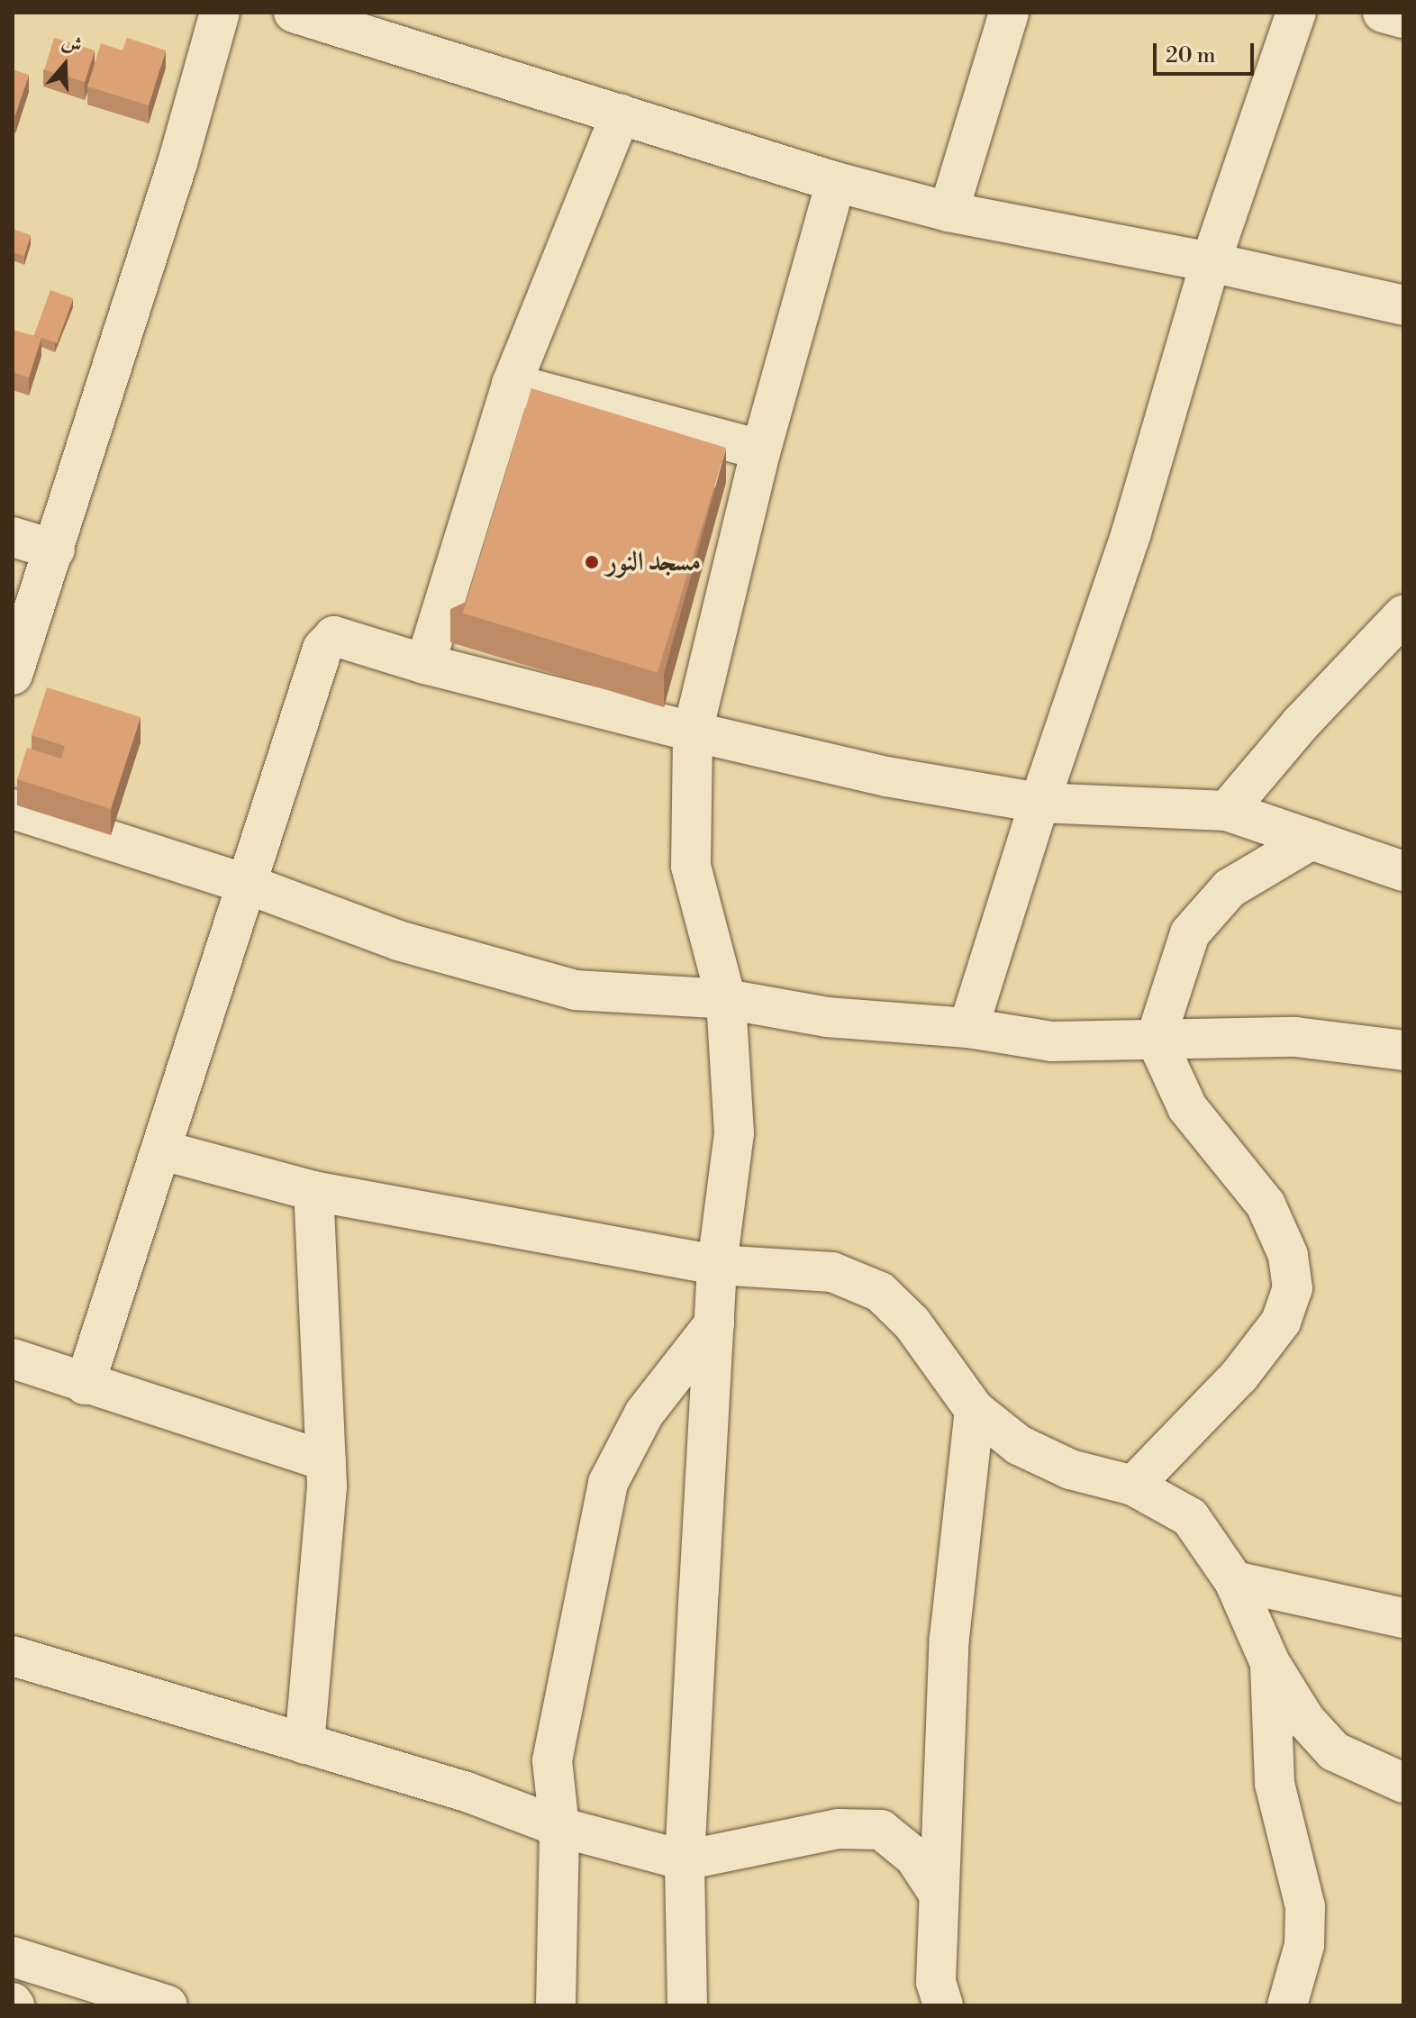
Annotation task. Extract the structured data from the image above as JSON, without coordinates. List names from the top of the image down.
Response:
{
  "places": ["مسجد النور"],
  "scale_bar": "20 m",
  "north": "top"
}
